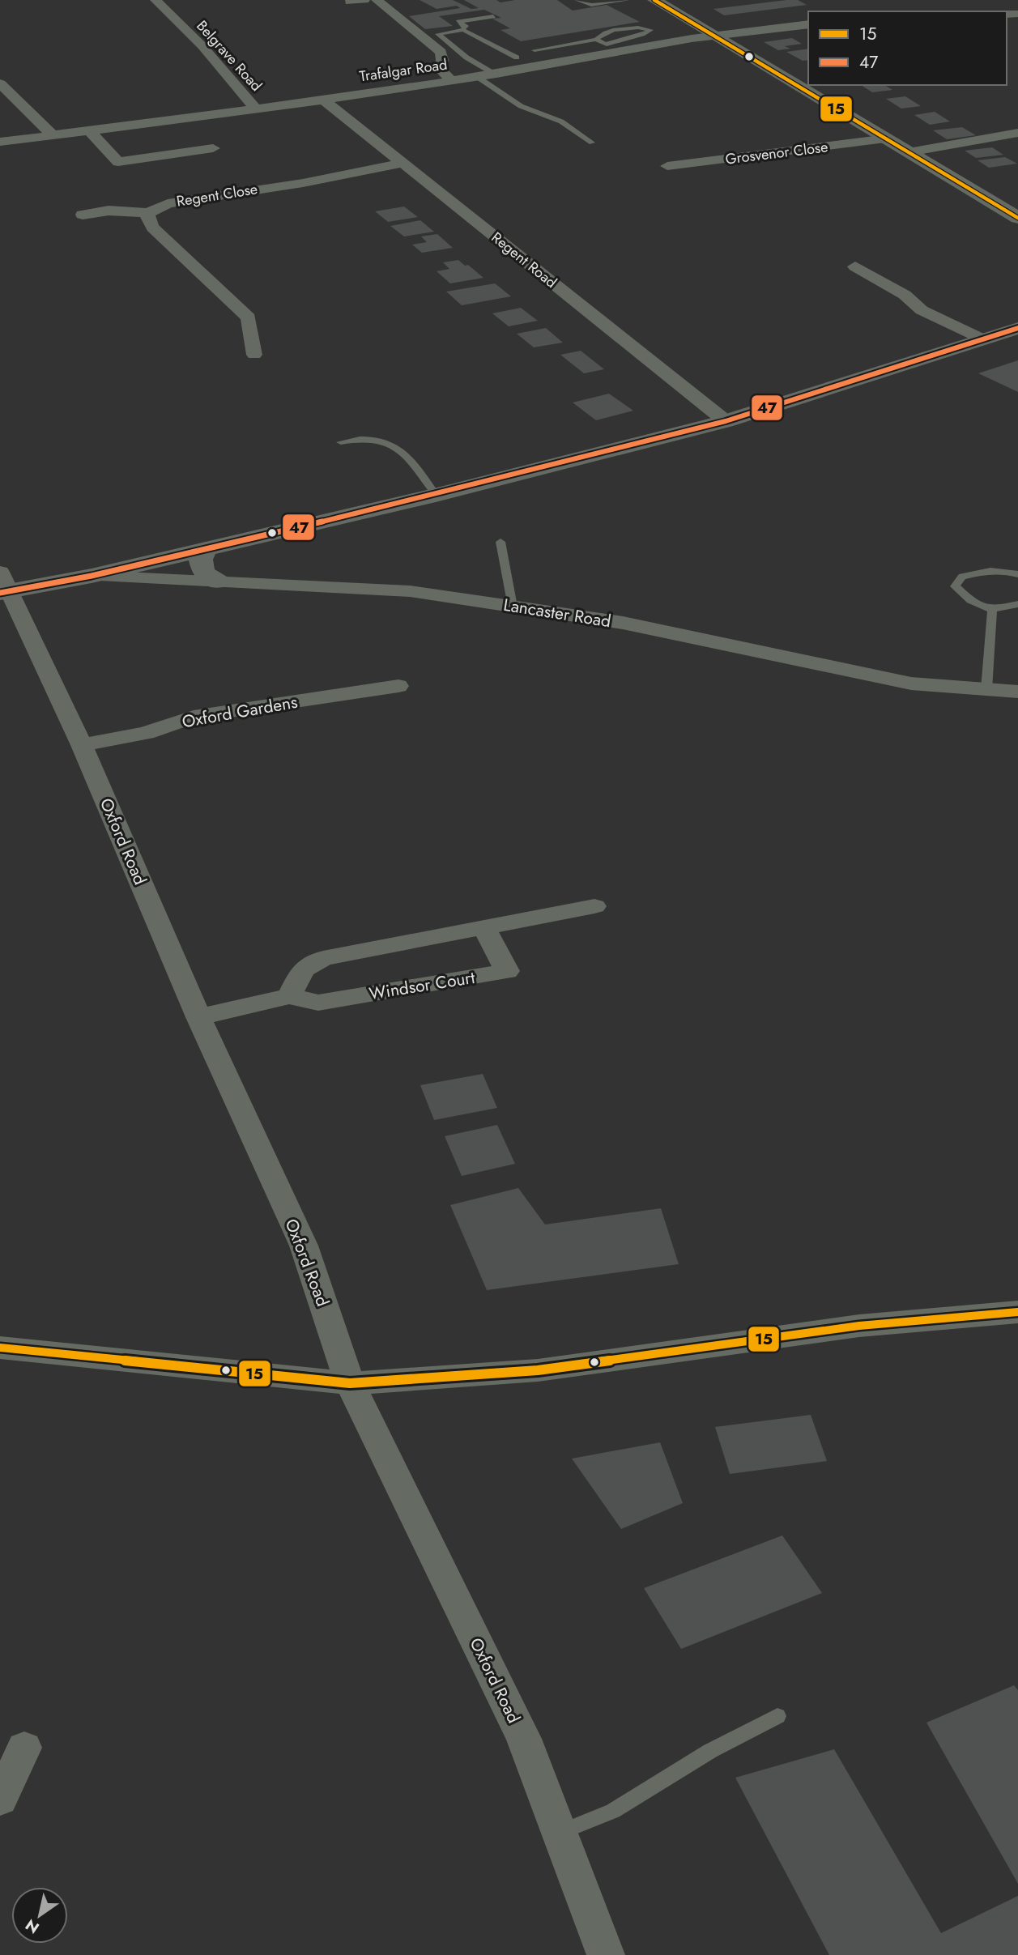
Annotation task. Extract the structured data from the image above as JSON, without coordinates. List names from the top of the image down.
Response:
{
  "streets": {
    "street": [
      "Belgrave Road",
      "Trafalgar Road",
      "Grosvenor Close",
      "Regent Close",
      "Regent Road",
      "Lancaster Road",
      "Oxford Gardens",
      "Oxford Road",
      "Windsor Court"
    ]
  },
  "crossings": [
    ["Belgrave Road", "Trafalgar Road"],
    ["Trafalgar Road", "Regent Road"],
    ["Regent Close", "Regent Road"],
    ["Oxford Gardens", "Oxford Road"],
    ["Oxford Road", "Windsor Court"]
  ],
  "lines": ["transit line 15", "transit line 47"],
  "legend": ["15", "47"],
  "north": "bottom left"
}
